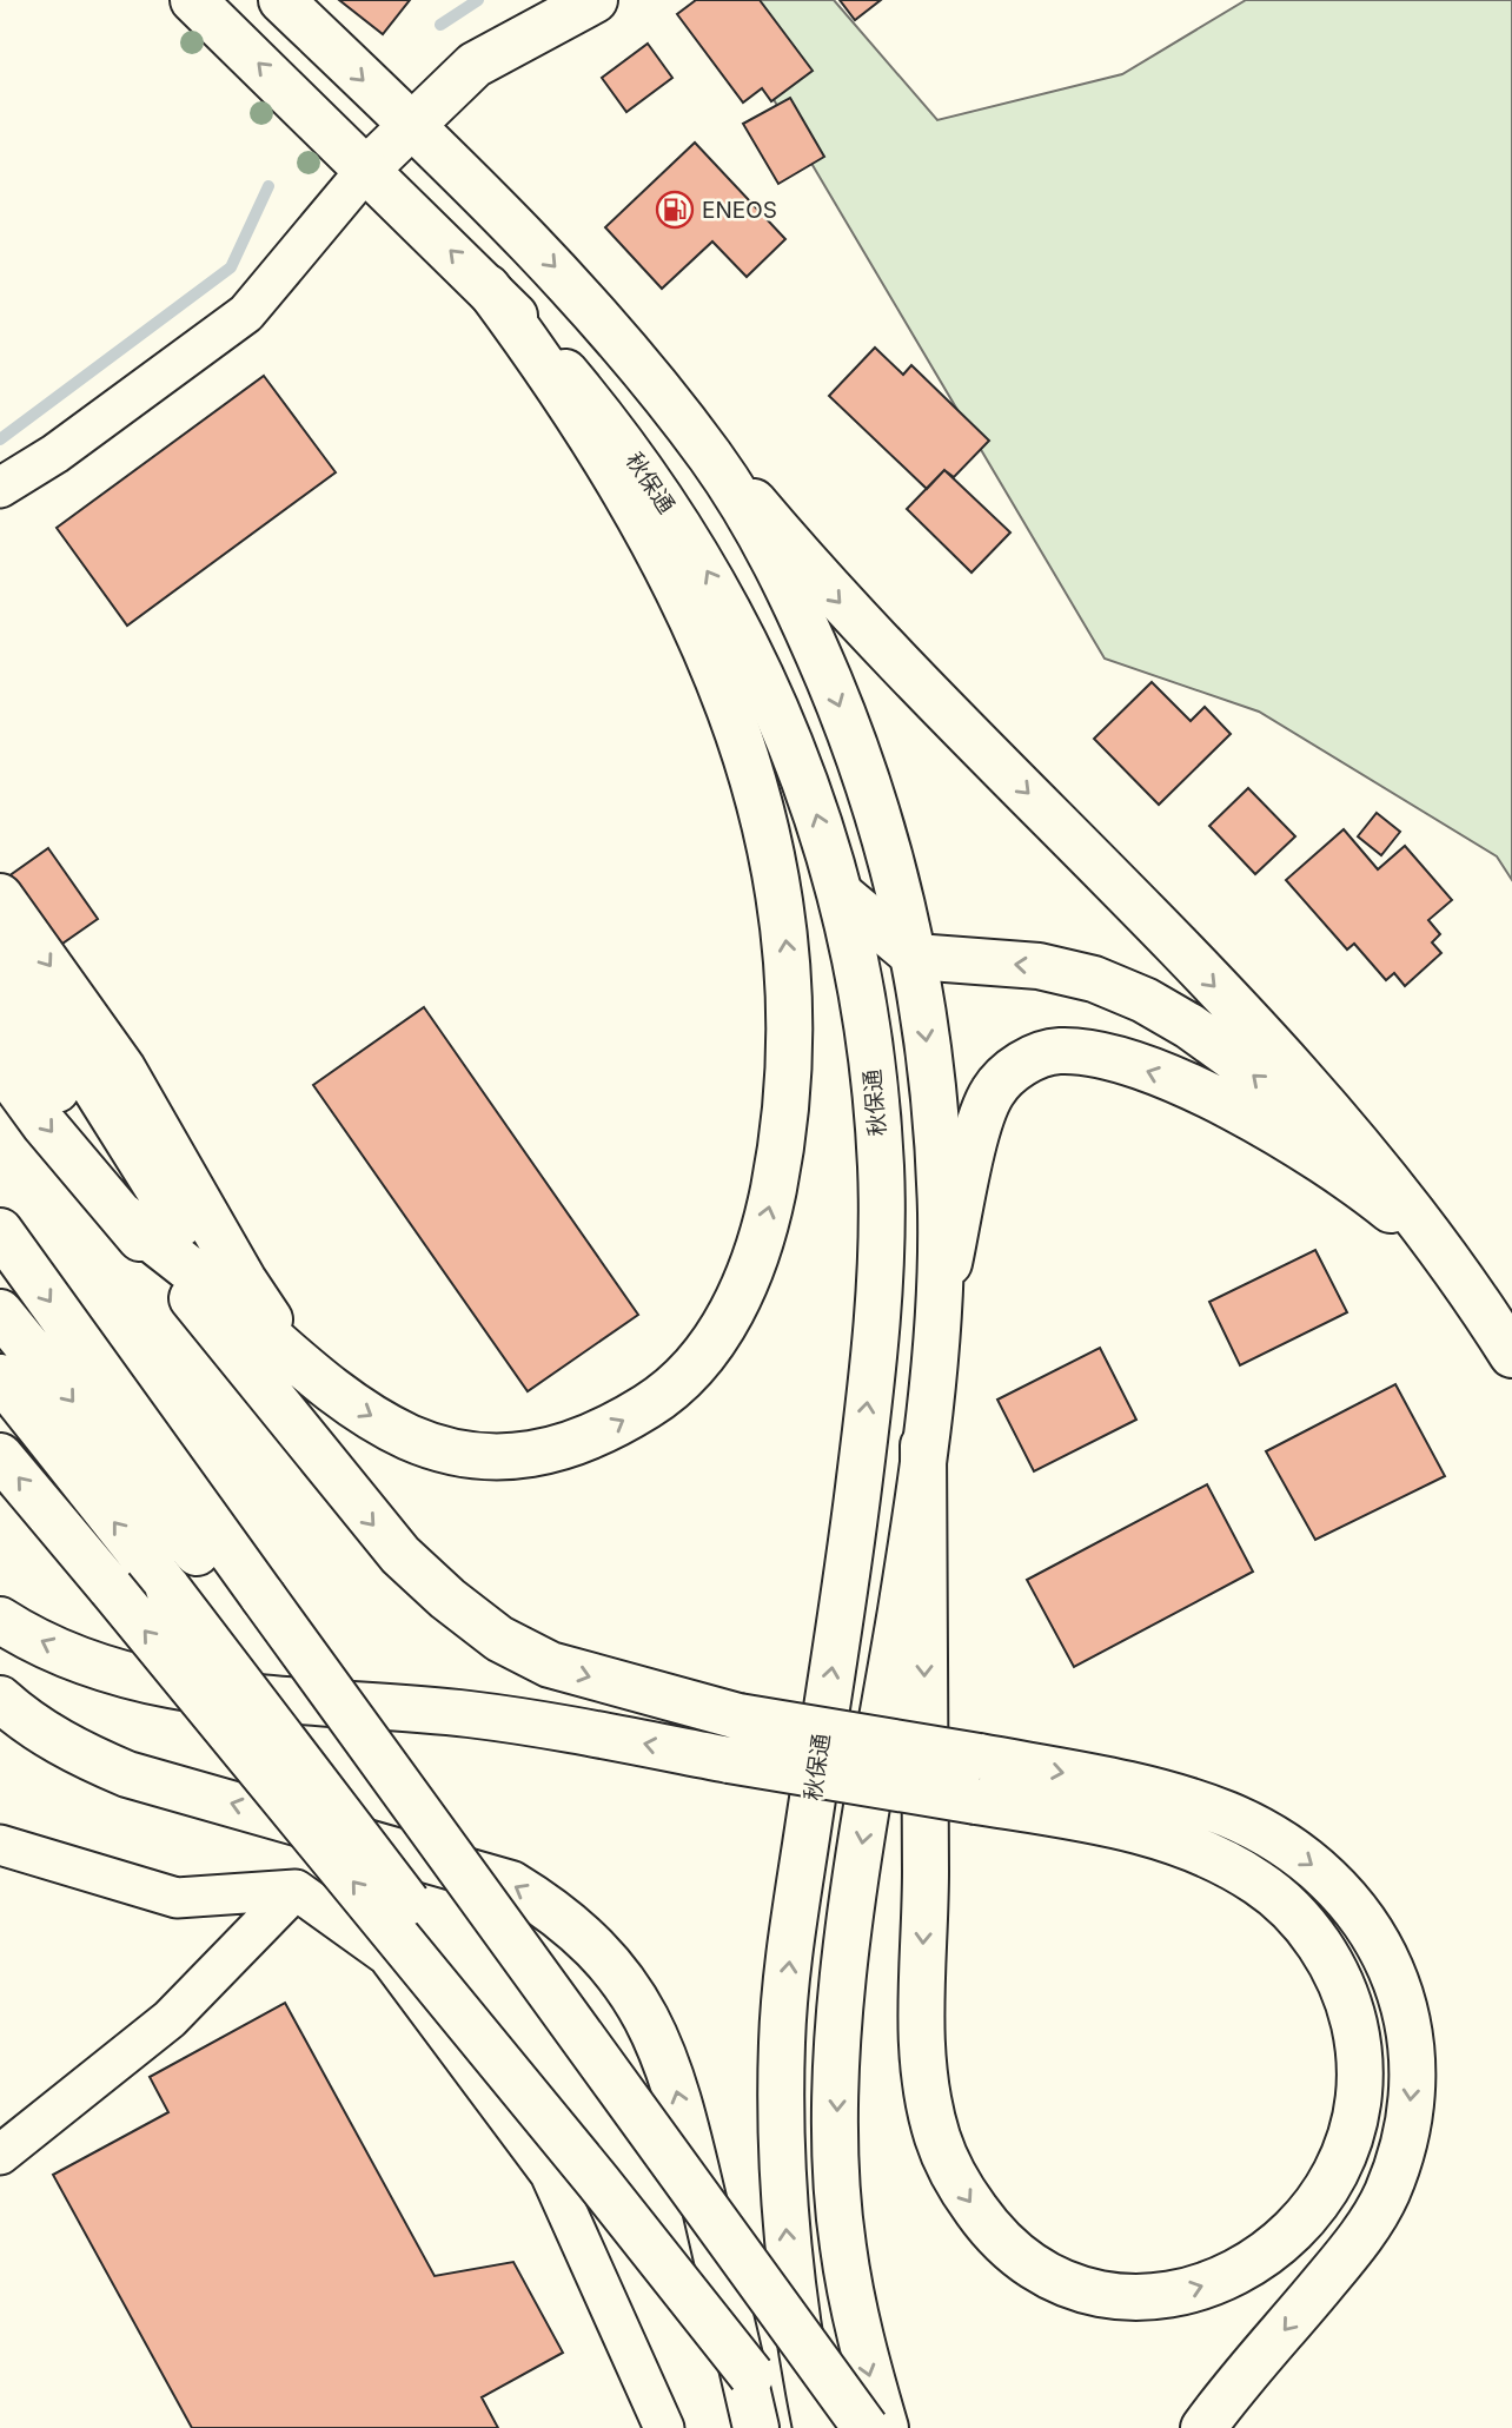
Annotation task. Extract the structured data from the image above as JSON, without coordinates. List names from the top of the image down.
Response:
{
  "streets": {
    "main road": ["秋保通"]
  },
  "places": {
    "fuel station": ["ENEOS"]
  }
}
